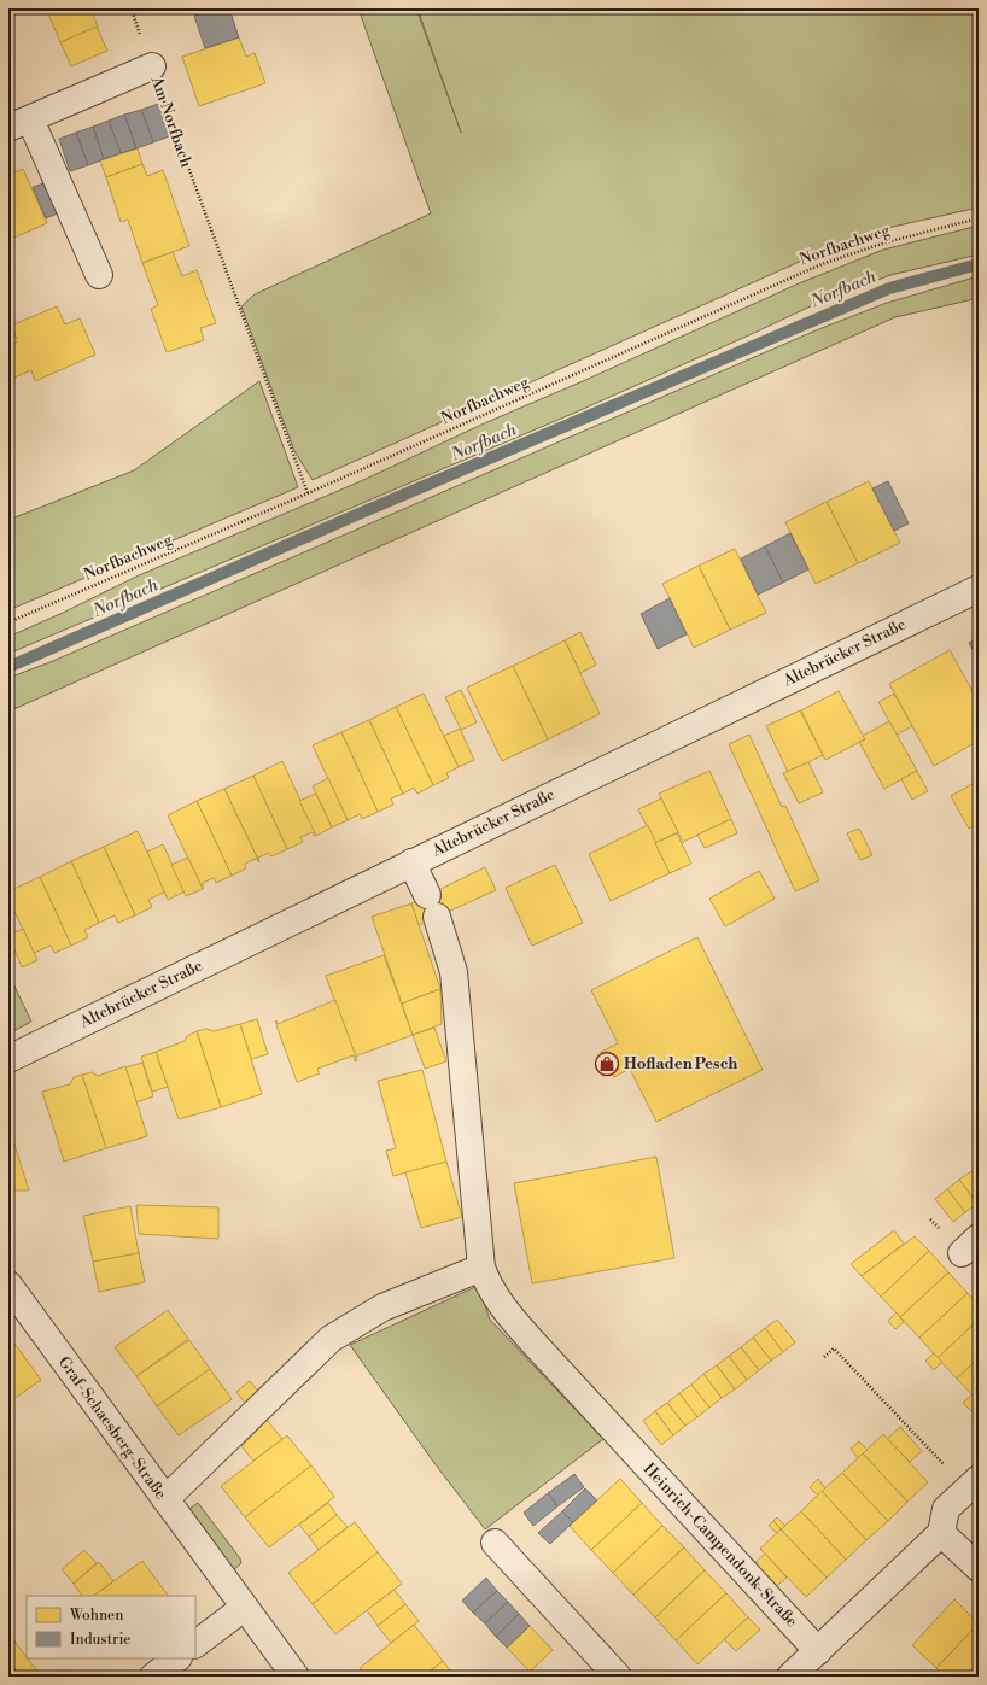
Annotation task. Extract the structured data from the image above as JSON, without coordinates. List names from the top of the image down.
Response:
{
  "streets": {
    "street": [
      "Am Norfbach",
      "Altebrücker Straße",
      "Graf-Schaesberg-Straße",
      "Heinrich-Campendonk-Straße"
    ],
    "path": ["Norfbachweg"]
  },
  "crossings": [
    ["Am Norfbach", "Norfbachweg"],
    ["Altebrücker Straße", "Heinrich-Campendonk-Straße"]
  ],
  "water": ["Norfbach"],
  "places": {
    "shop": ["Hofladen Pesch"]
  },
  "legend": ["Wohnen", "Industrie"]
}
